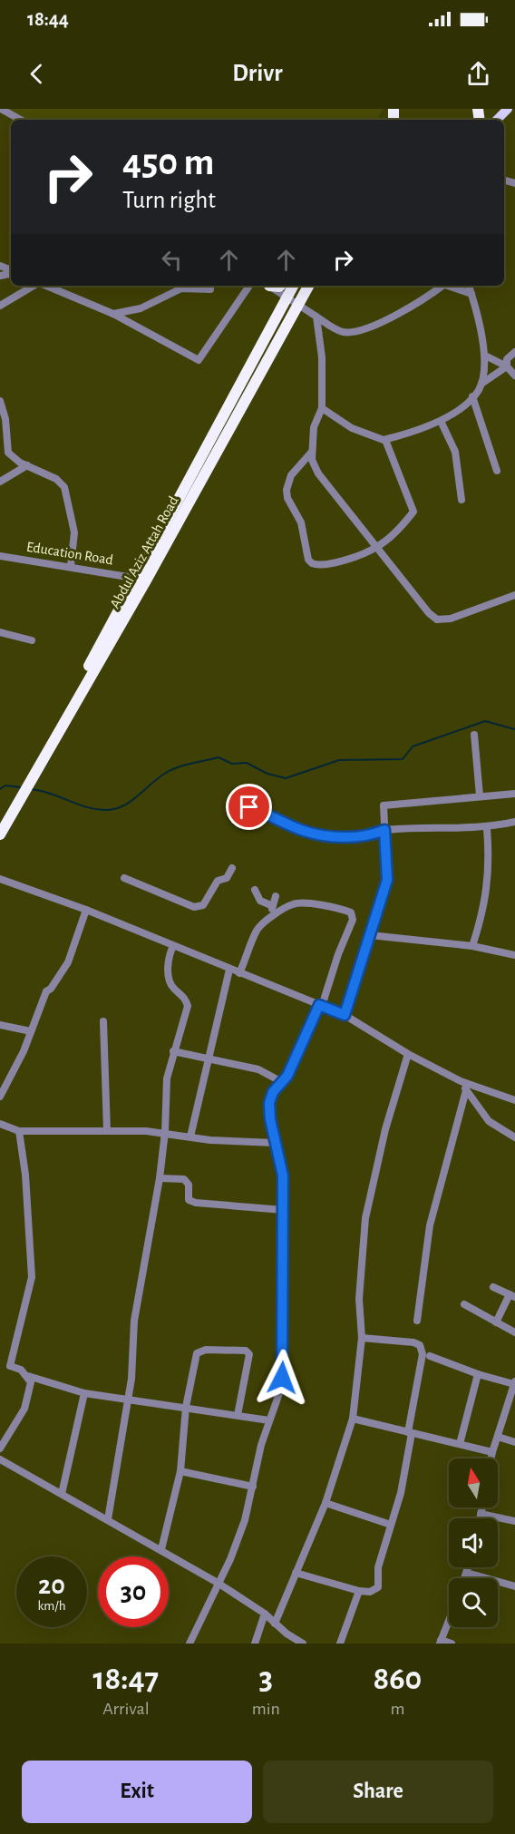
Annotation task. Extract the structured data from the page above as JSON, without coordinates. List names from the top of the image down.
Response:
{
  "streets": {
    "highway": ["Abdul Aziz Attah Road"],
    "street": ["Education Road"]
  },
  "crossings": [
    ["Abdul Aziz Attah Road", "Education Road"]
  ],
  "north": "top",
  "page": {
    "status": "18:44",
    "header": "Drivr",
    "turn": ["450 m", "Turn right"],
    "speed": "20 km/h",
    "limit": "30",
    "eta": [
      "18:47",
      "Arrival",
      "3",
      "min",
      "860",
      "m"
    ],
    "buttons": ["Exit", "Share"]
  }
}
